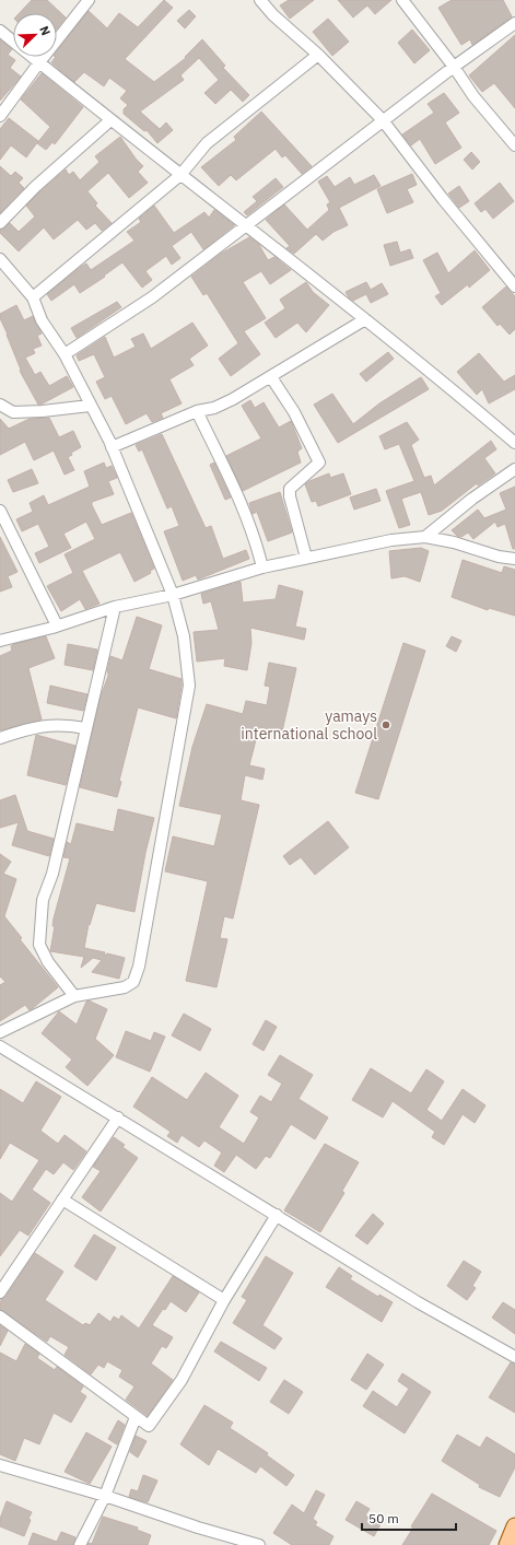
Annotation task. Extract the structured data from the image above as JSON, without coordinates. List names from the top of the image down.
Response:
{
  "places": ["yamays international school"],
  "scale_bar": "50 m",
  "north": "top right"
}
